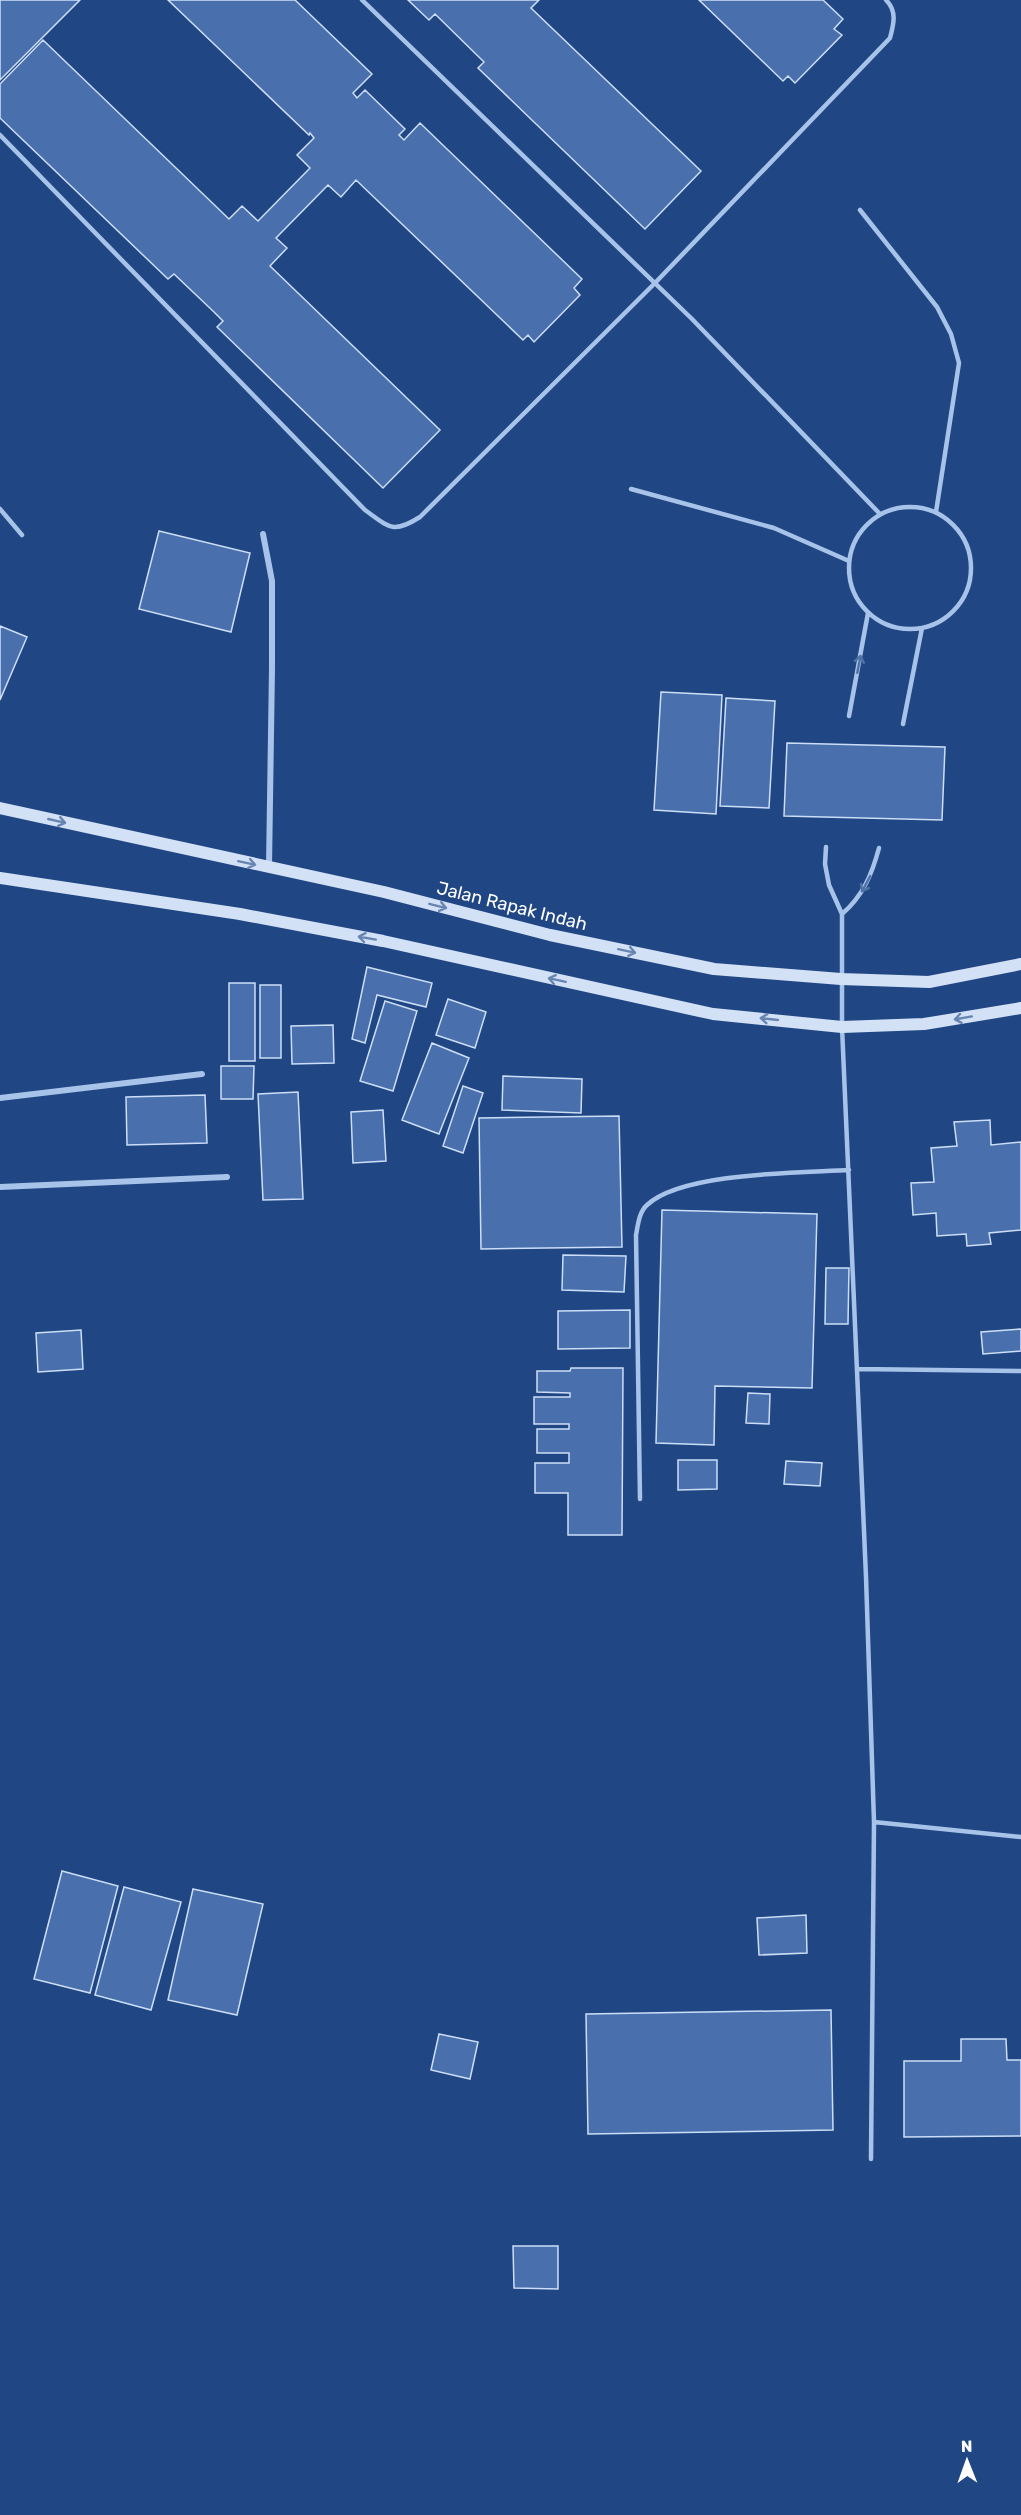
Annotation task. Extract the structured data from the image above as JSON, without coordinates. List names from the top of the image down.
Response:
{
  "streets": {
    "main road": ["Jalan Rapak Indah"]
  },
  "north": "top"
}
